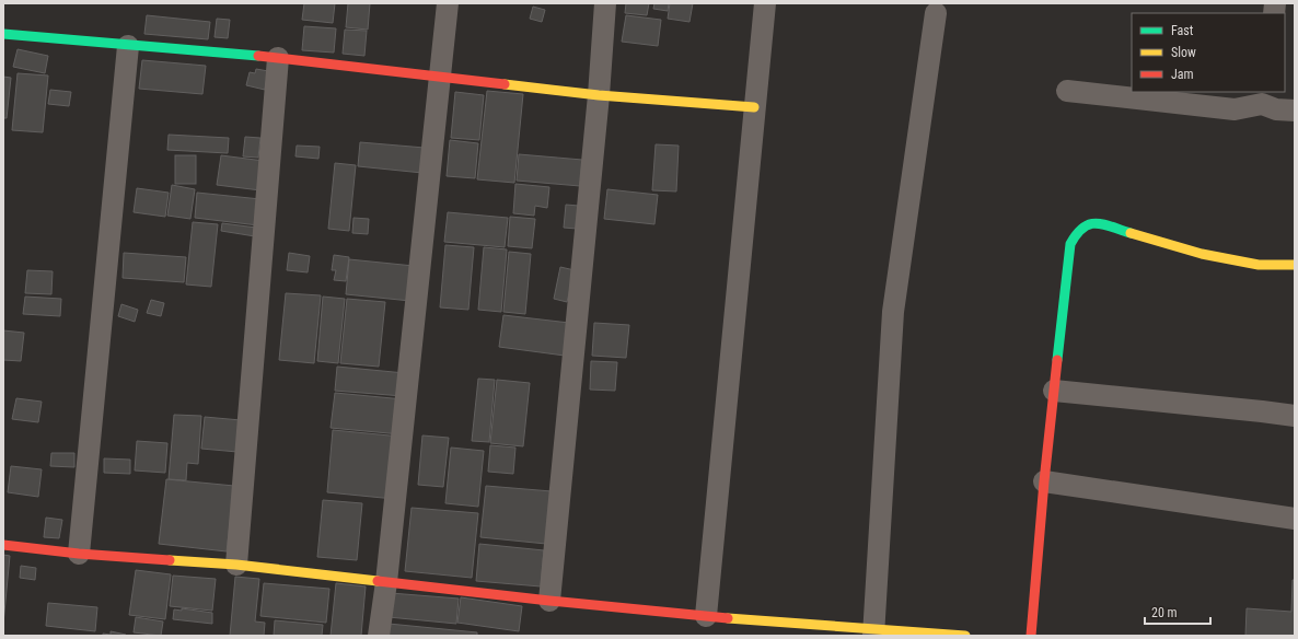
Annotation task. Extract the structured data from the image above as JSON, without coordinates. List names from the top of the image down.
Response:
{
  "legend": ["Fast", "Slow", "Jam"],
  "scale_bar": "20 m"
}
